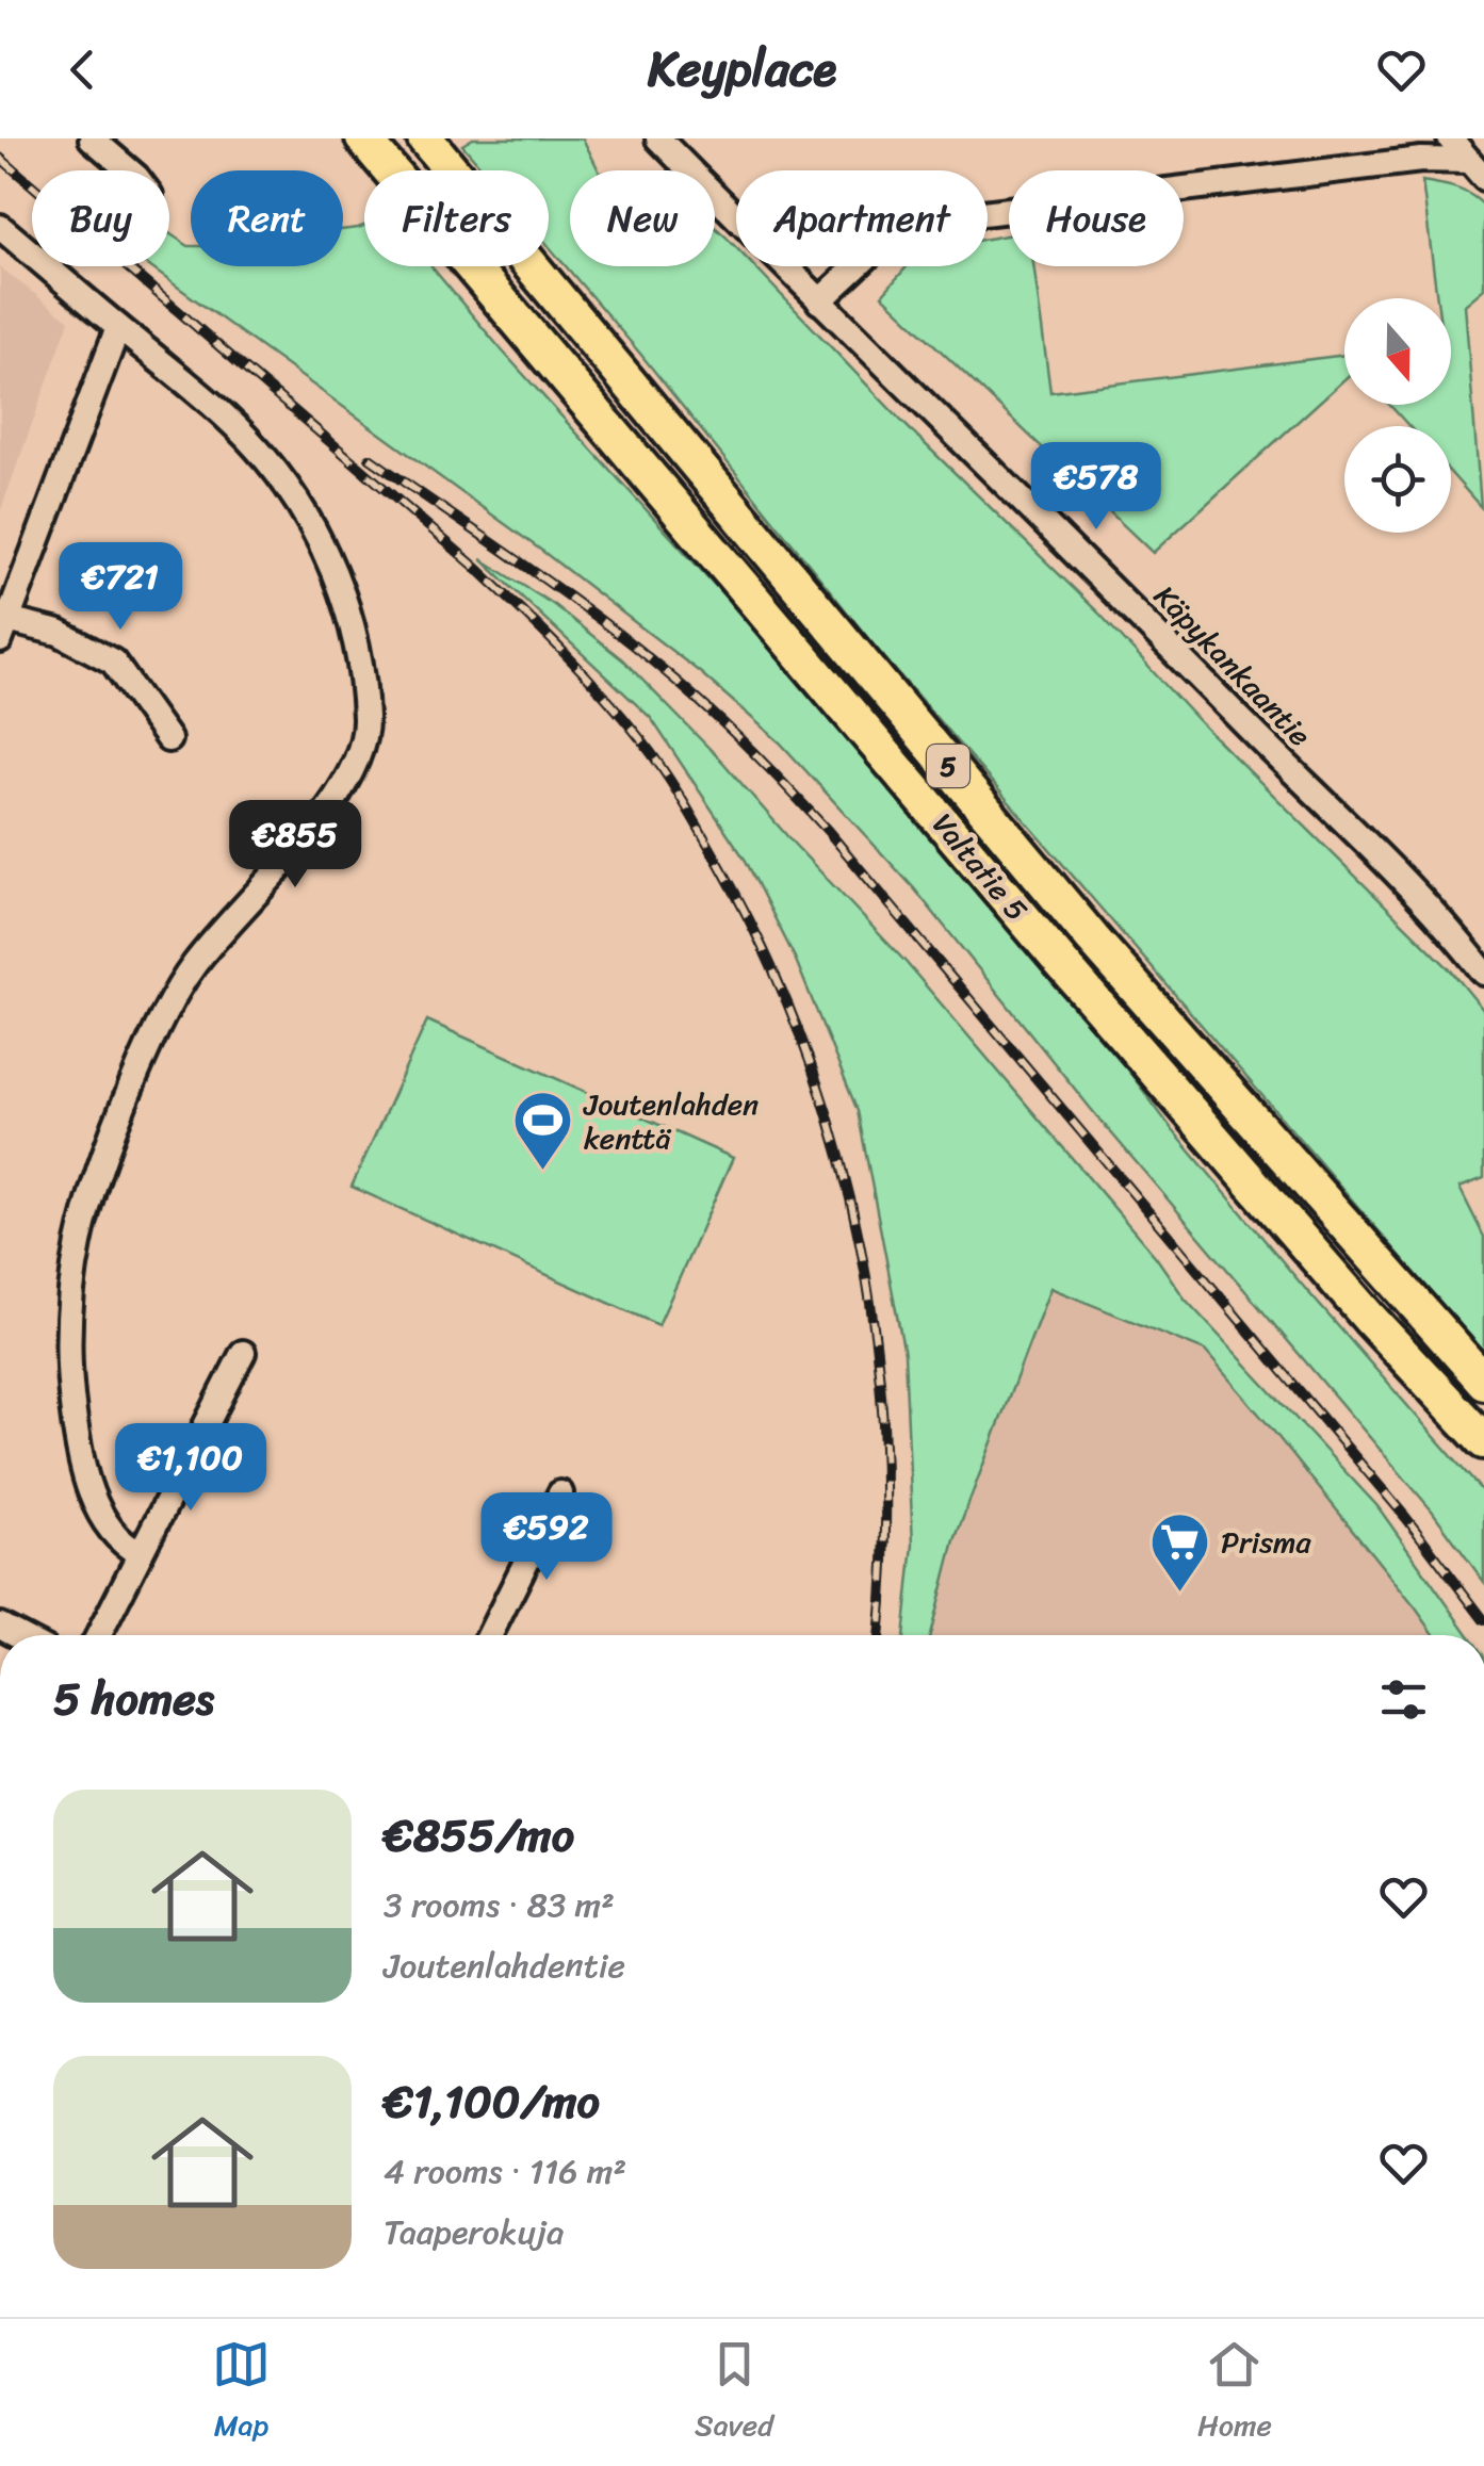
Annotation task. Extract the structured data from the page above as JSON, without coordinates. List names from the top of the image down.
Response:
{
  "streets": {
    "highway": ["5", "Valtatie 5"],
    "street": ["Käpykankaantie"]
  },
  "places": {
    "sports": ["Joutenlahden kenttä"],
    "supermarket": ["Prisma"]
  },
  "north": "bottom",
  "page": {
    "header": "Keyplace",
    "chip": [
      "Buy",
      "Rent",
      "Filters",
      "New",
      "Apartment",
      "House"
    ],
    "price": [
      "€578",
      "€721",
      "€855",
      "€1,100",
      "€592"
    ],
    "heading": "5 homes",
    "list": [
      {
        "name": "€855/mo",
        "note": "3 rooms · 83 m² · Joutenlahdentie"
      },
      {
        "name": "€1,100/mo",
        "note": "4 rooms · 116 m² · Taaperokuja"
      }
    ],
    "tabs": ["Map", "Saved", "Home"]
  }
}
